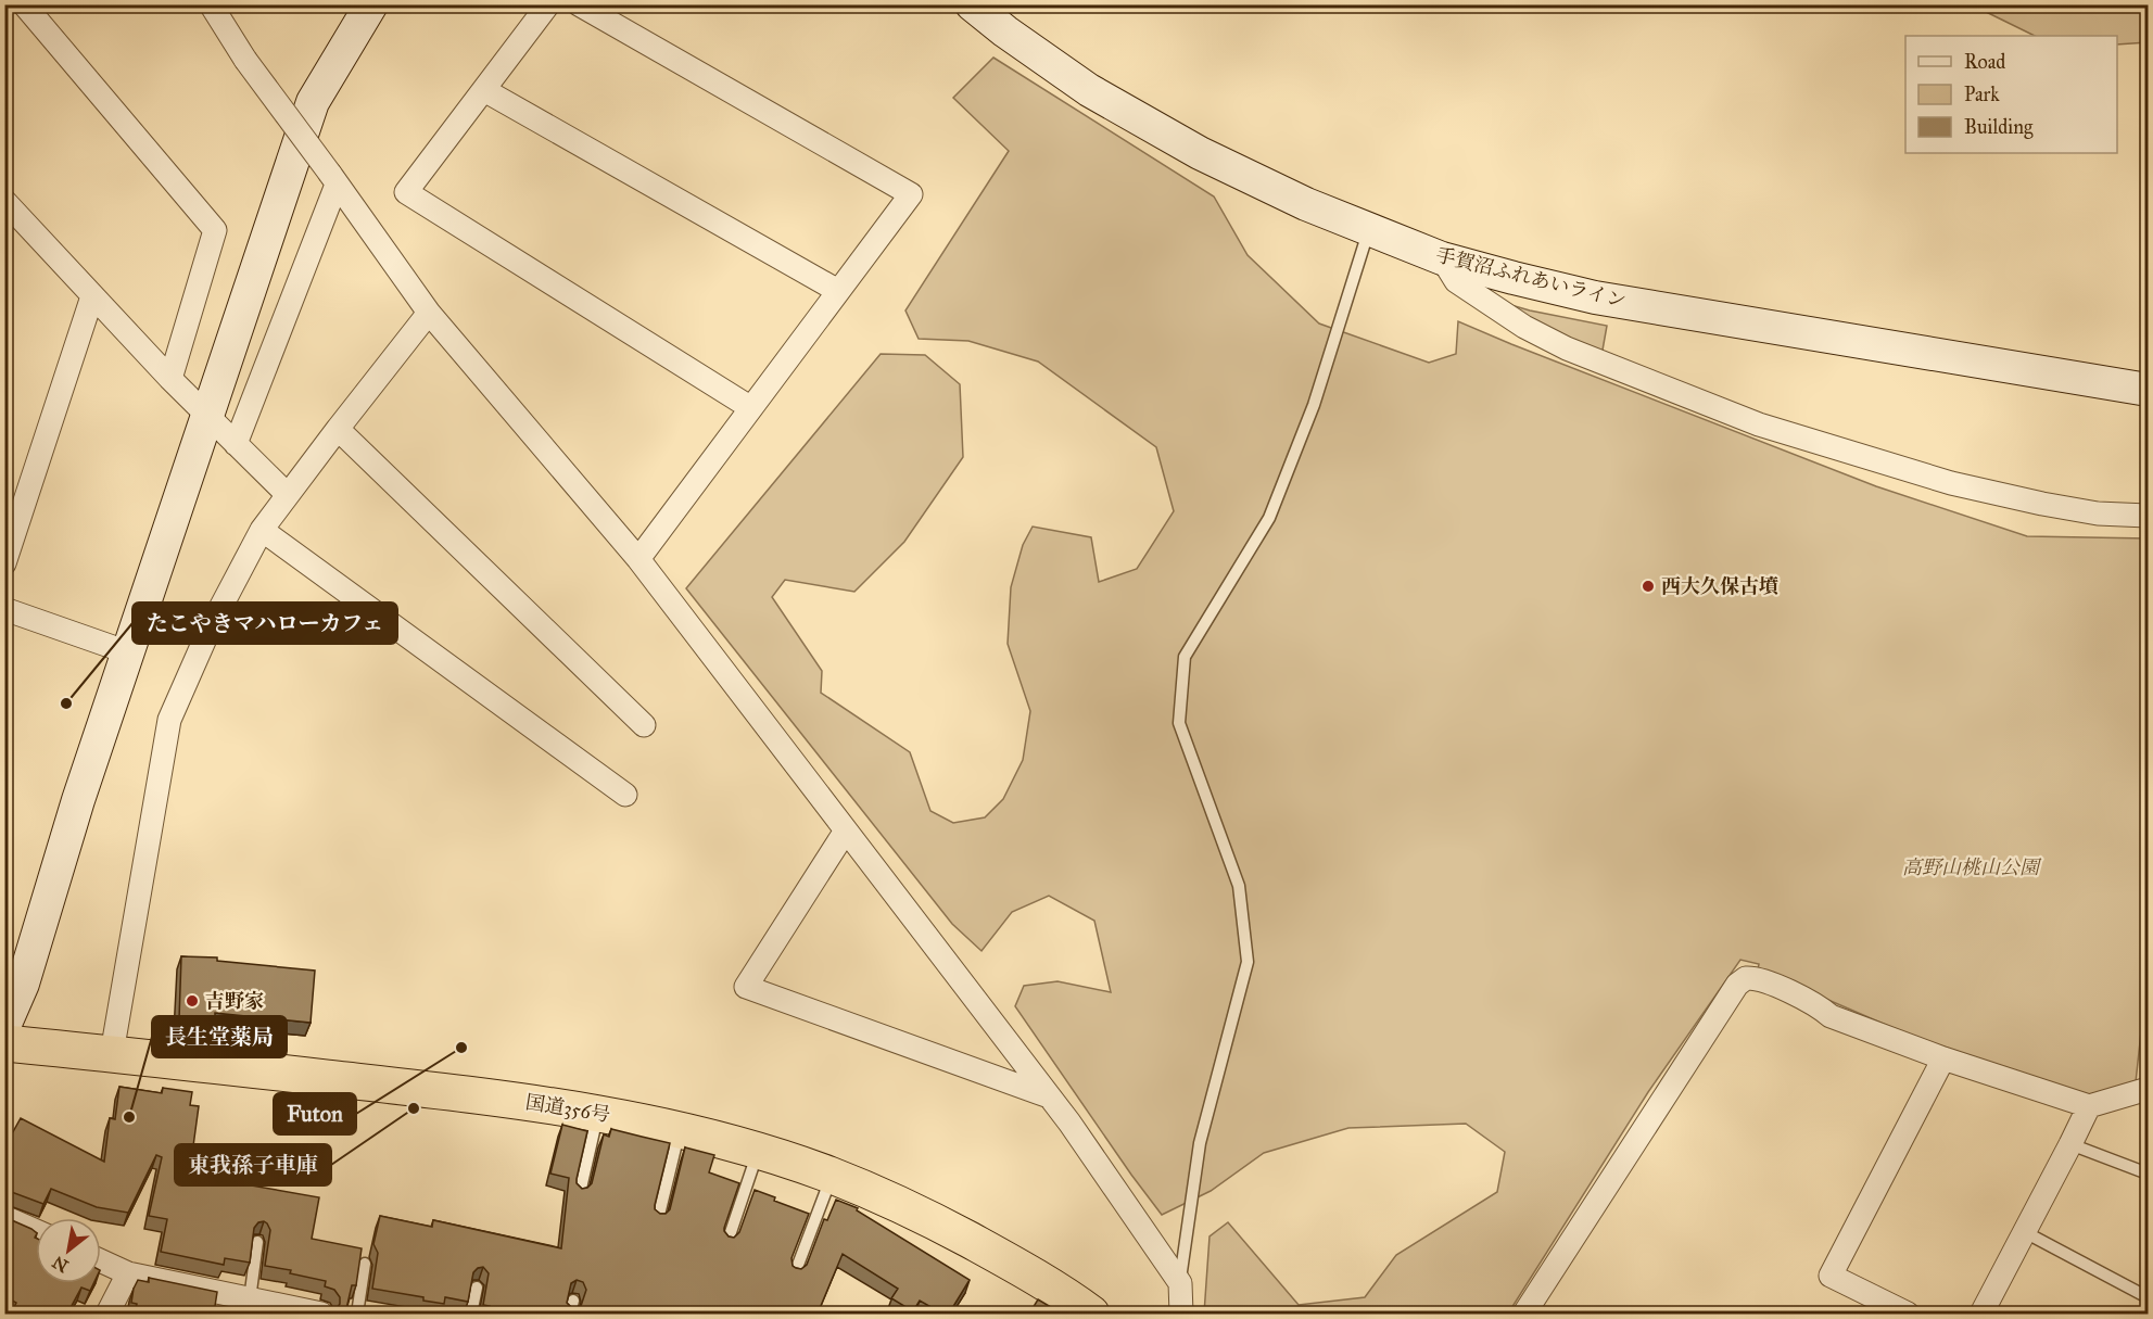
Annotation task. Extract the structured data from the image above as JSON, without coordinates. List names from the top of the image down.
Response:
{
  "streets": {
    "highway": ["国道356号"],
    "street": ["手賀沼ふれあいライン"]
  },
  "parks": ["高野山桃山公園"],
  "places": [
    "西大久保古墳",
    "たこやきマハローカフェ",
    "吉野家",
    "Futon",
    "東我孫子車庫",
    "長生堂薬局"
  ],
  "legend": ["Road", "Park", "Building"],
  "north": "bottom left"
}
